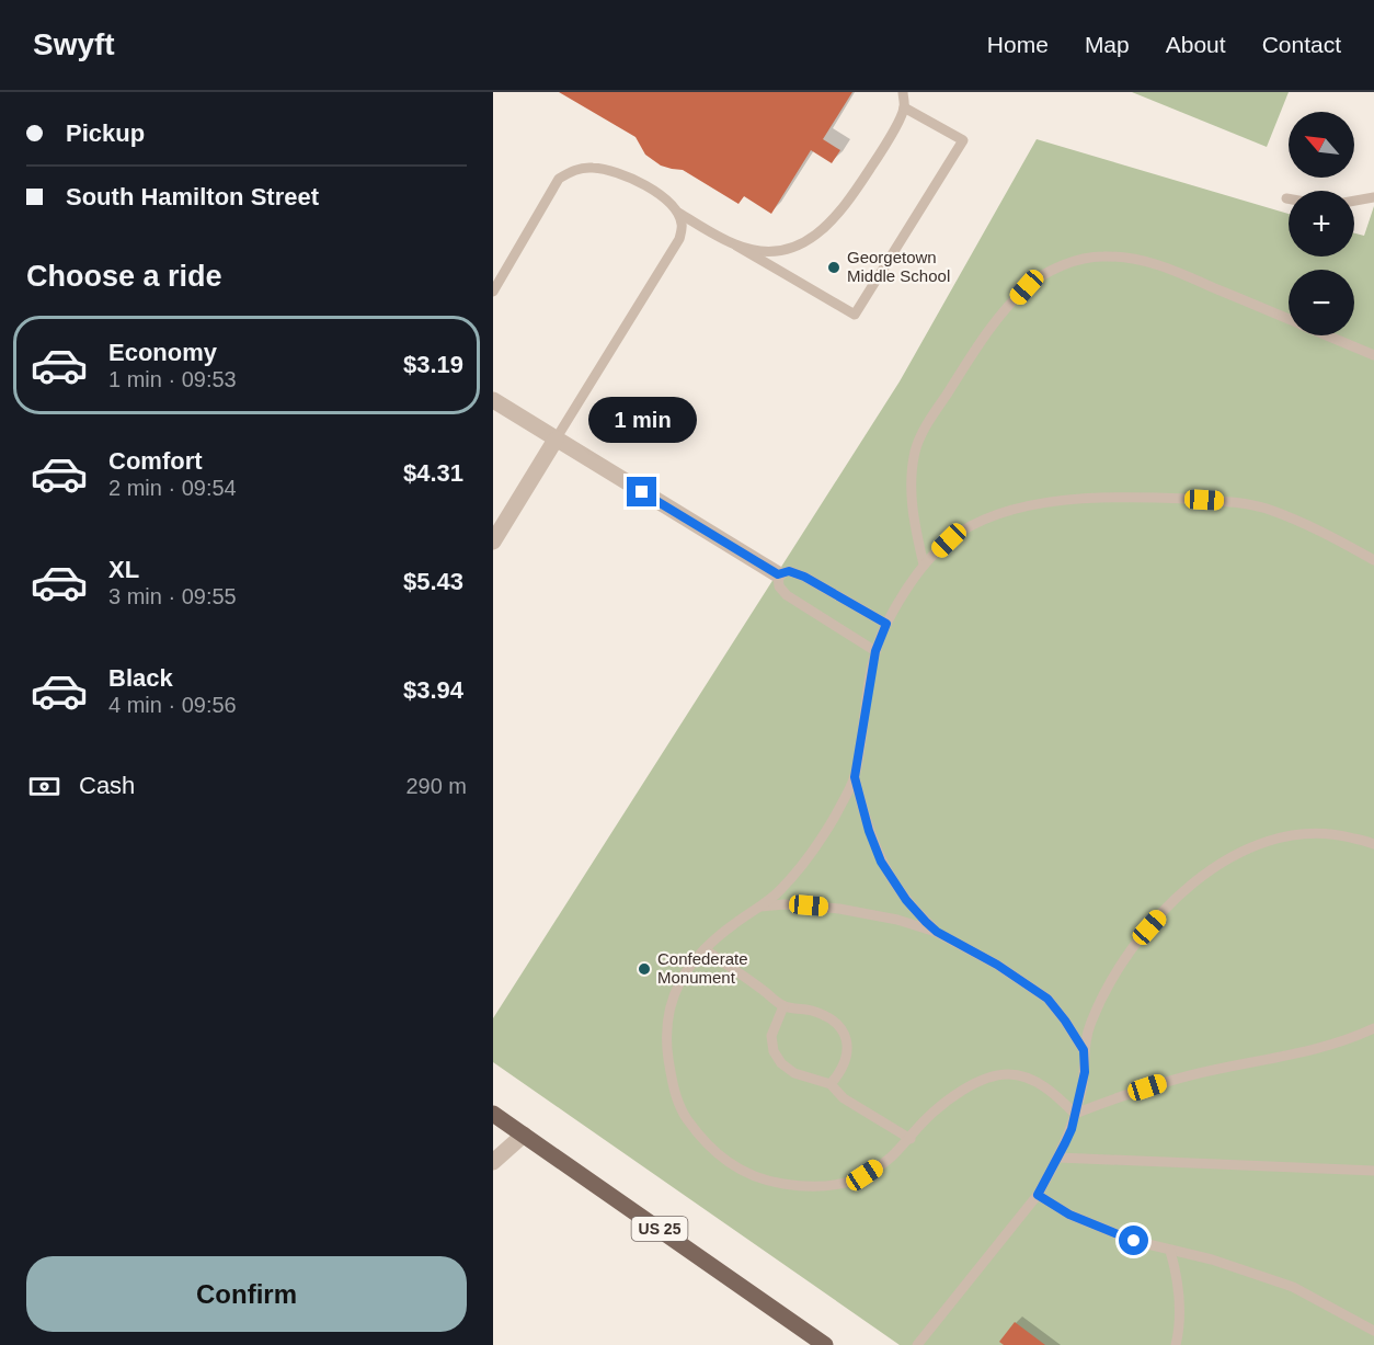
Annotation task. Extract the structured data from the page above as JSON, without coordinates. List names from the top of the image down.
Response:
{
  "streets": {
    "main road": ["US 25"]
  },
  "places": ["Georgetown Middle School", "Confederate Monument"],
  "north": "top left",
  "page": {
    "header": "Swyft",
    "nav": [
      "Home",
      "Map",
      "About",
      "Contact"
    ],
    "banner": ["Pickup", "South Hamilton Street"],
    "map_buttons": ["+", "−"],
    "heading": "Choose a ride",
    "list": [
      {
        "name": "Economy",
        "note": "1 min · 09:53",
        "value": "$3.19"
      },
      {
        "name": "Comfort",
        "note": "2 min · 09:54",
        "value": "$4.31"
      },
      {
        "name": "XL",
        "note": "3 min · 09:55",
        "value": "$5.43"
      },
      {
        "name": "Black",
        "note": "4 min · 09:56",
        "value": "$3.94"
      }
    ],
    "bubble": "1 min",
    "pay": ["Cash", "290 m"],
    "buttons": "Confirm"
  }
}
